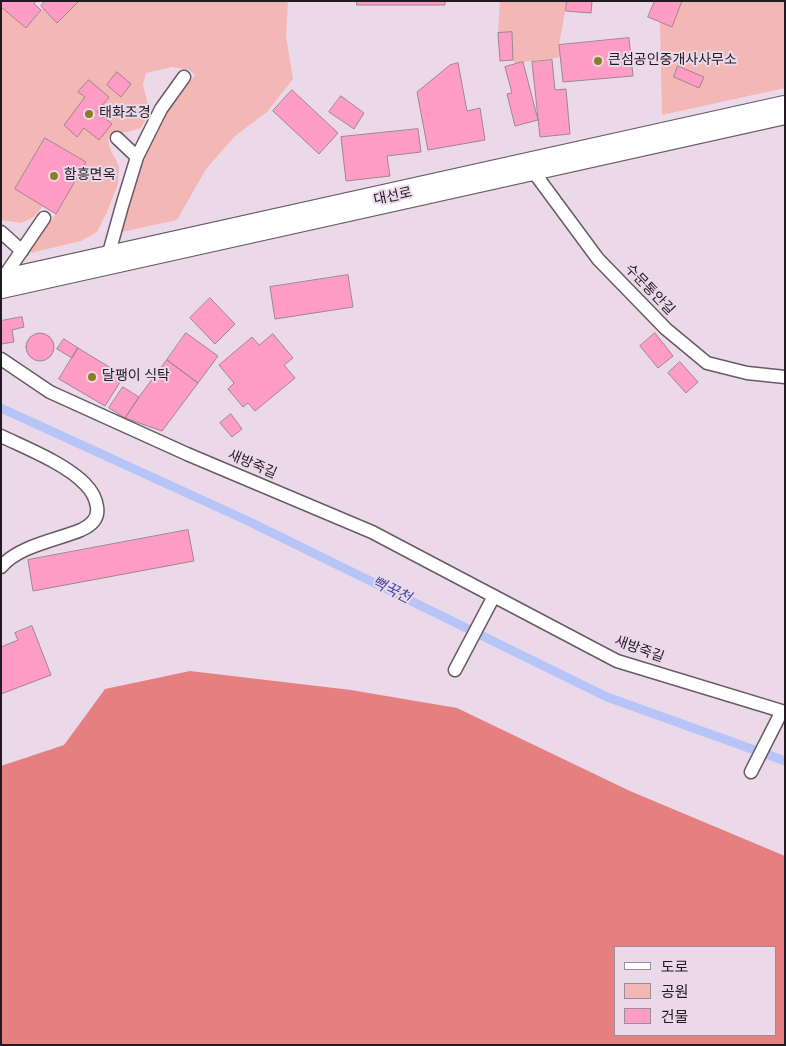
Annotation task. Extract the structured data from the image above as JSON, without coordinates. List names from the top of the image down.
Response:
{
  "streets": {
    "street": ["대선로"],
    "lane": ["수문통안길", "새방죽길"]
  },
  "crossings": [
    ["대선로", "수문통안길"]
  ],
  "water": ["뻑꾹천"],
  "places": [
    "큰섬공인중개사사무소",
    "태화조경",
    "함흥면옥",
    "달팽이 식탁"
  ],
  "legend": ["도로", "공원", "건물"]
}
